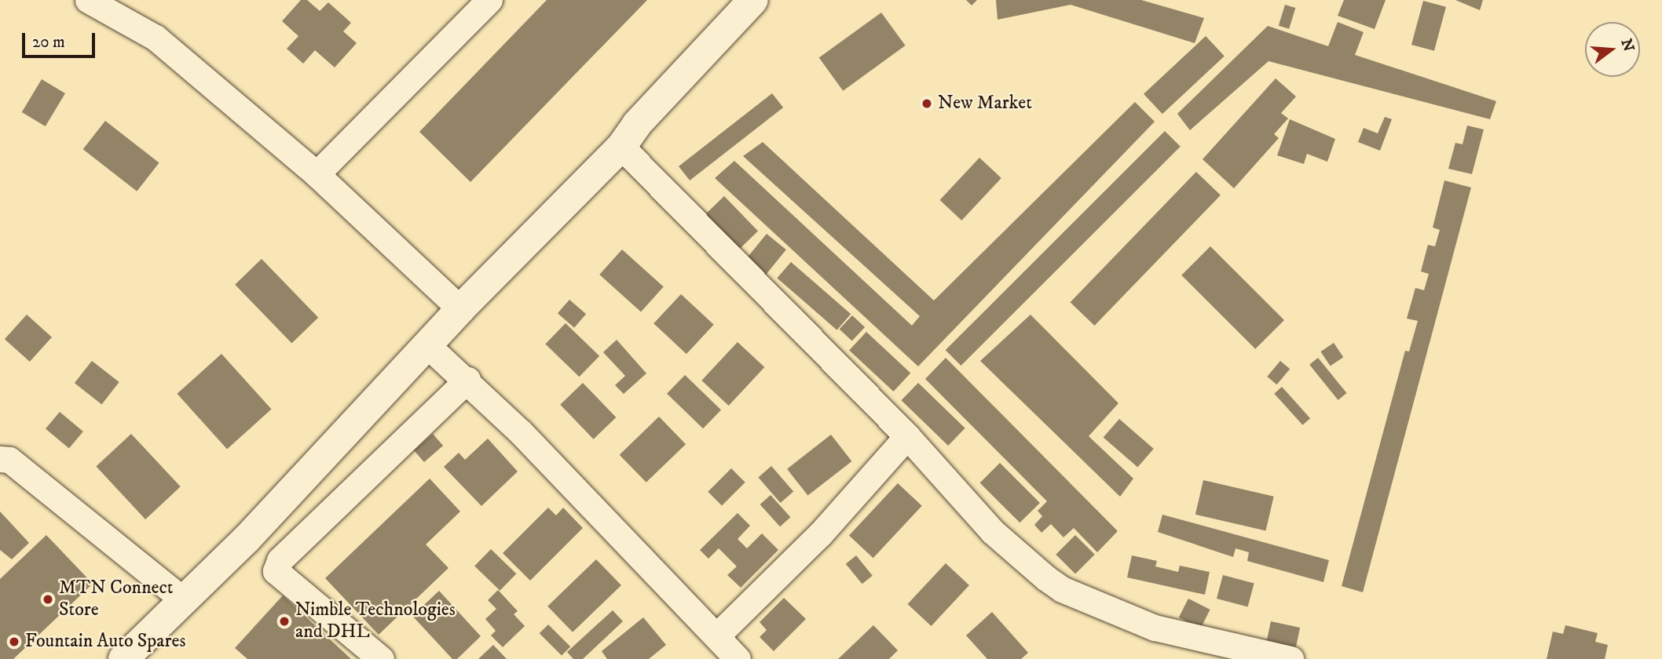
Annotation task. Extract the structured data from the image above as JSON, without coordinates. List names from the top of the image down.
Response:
{
  "places": [
    "New Market",
    "MTN Connect Store",
    "Nimble Technologies and DHL",
    "Fountain Auto Spares"
  ],
  "scale_bar": "20 m",
  "north": "right"
}
